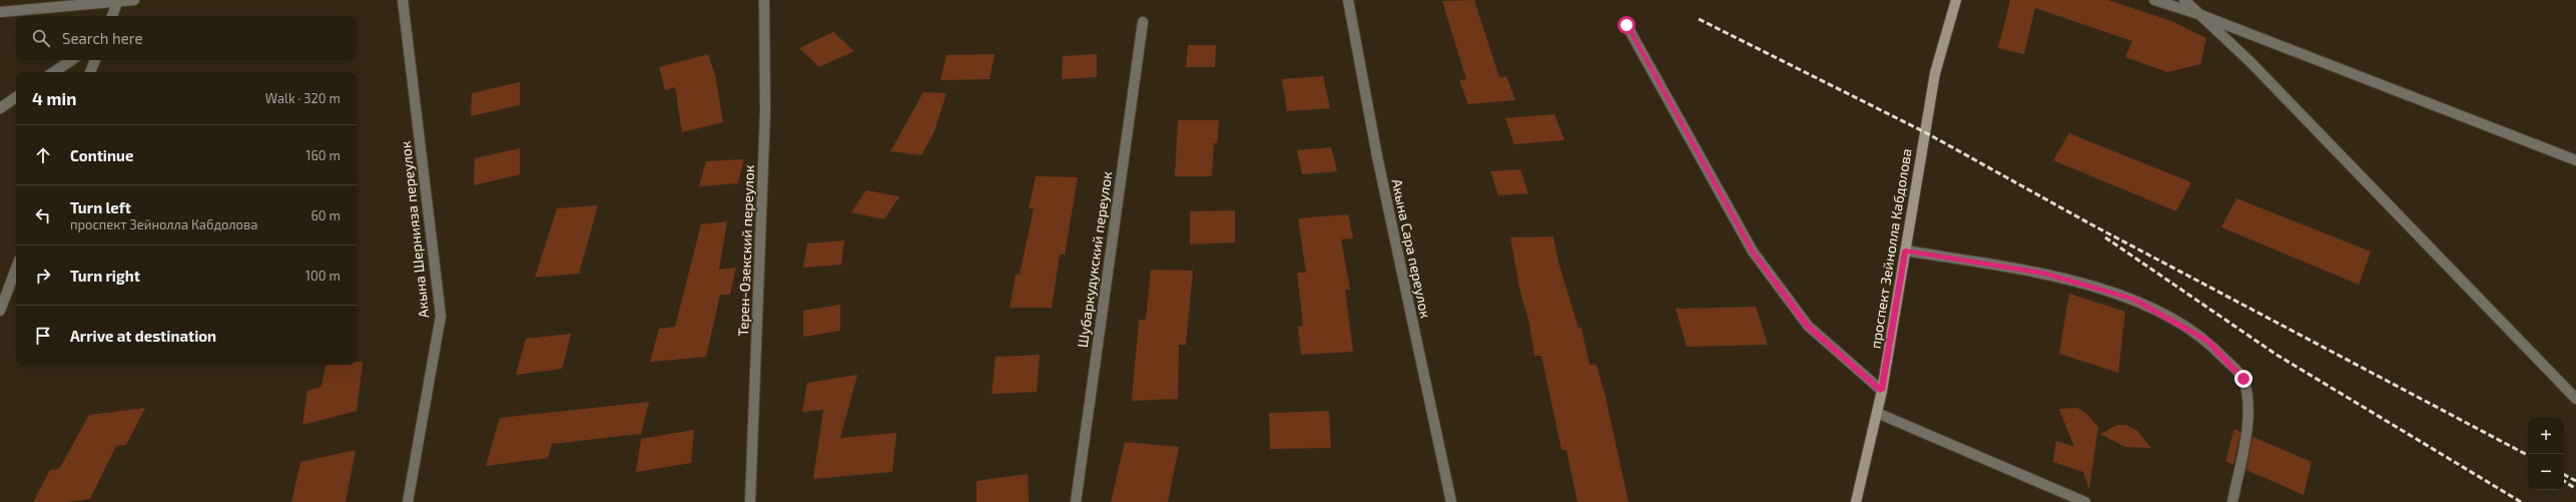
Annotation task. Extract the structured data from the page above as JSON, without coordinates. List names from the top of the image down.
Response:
{
  "streets": {
    "main road": ["проспект Зейнолла Кабдолова"],
    "street": [
      "Акына Шернияза переулок",
      "Акына Сара переулок",
      "Терен-Озекский переулок",
      "Шубаркудукский переулок"
    ]
  },
  "page": {
    "search": "Search here",
    "heading": ["4 min", "Walk · 320 m"],
    "list": [
      ["Continue", "160 m"],
      ["Turn left", "проспект Зейнолла Кабдолова", "60 m"],
      ["Turn right", "100 m"],
      "Arrive at destination"
    ],
    "map_buttons": ["+", "−"]
  }
}
